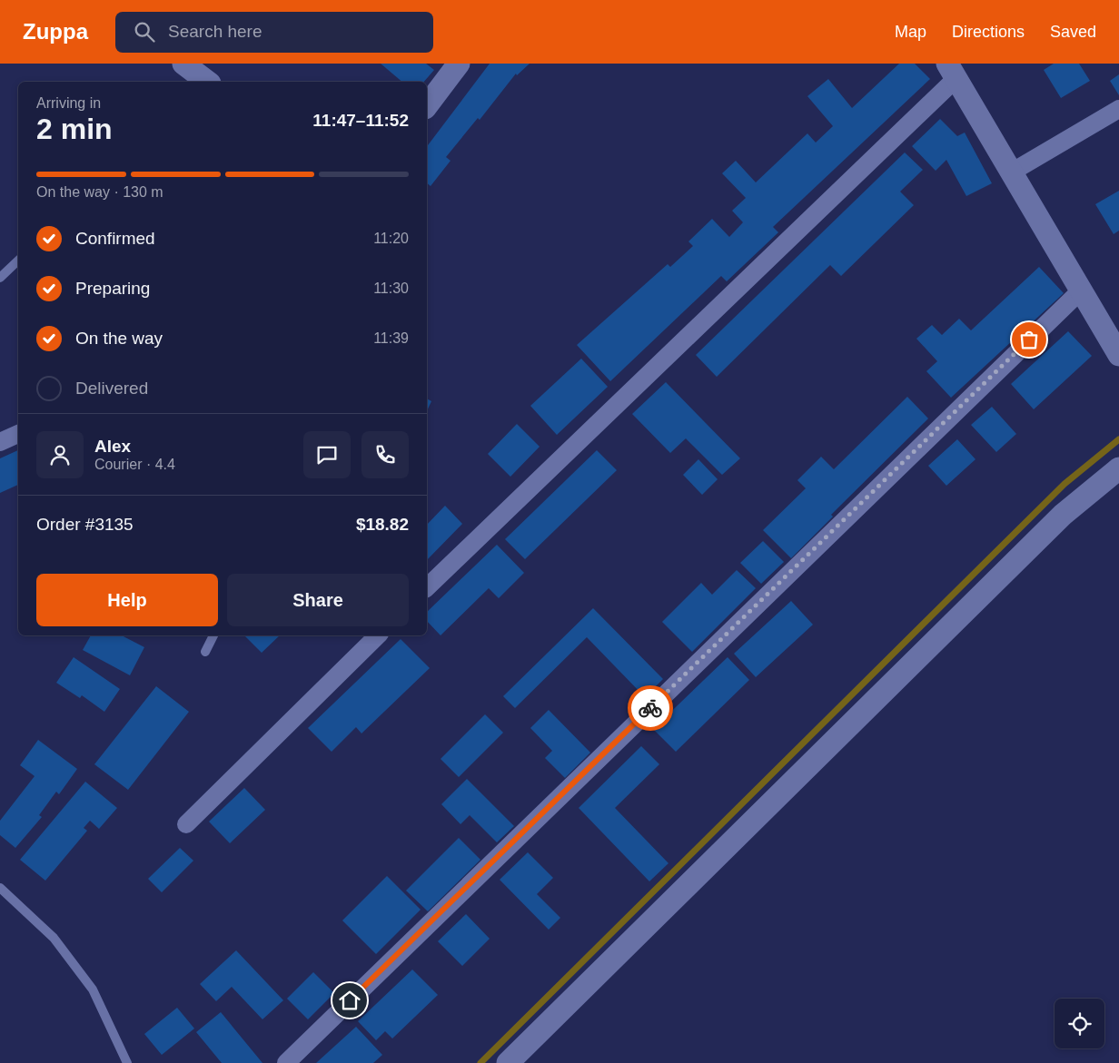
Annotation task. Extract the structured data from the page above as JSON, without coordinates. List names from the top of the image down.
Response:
{
  "page": {
    "header": "Zuppa",
    "search": "Search here",
    "nav": ["Map", "Directions", "Saved"],
    "heading": ["2 min", "Arriving in", "11:47–11:52"],
    "panel": [
      "Alex",
      "Courier · 4.4",
      "Order #3135",
      "$18.82"
    ],
    "bar": "On the way · 130 m",
    "list": [
      ["Confirmed", "11:20"],
      ["Preparing", "11:30"],
      ["On the way", "11:39"],
      "Delivered"
    ],
    "buttons": ["Help", "Share"]
  }
}
